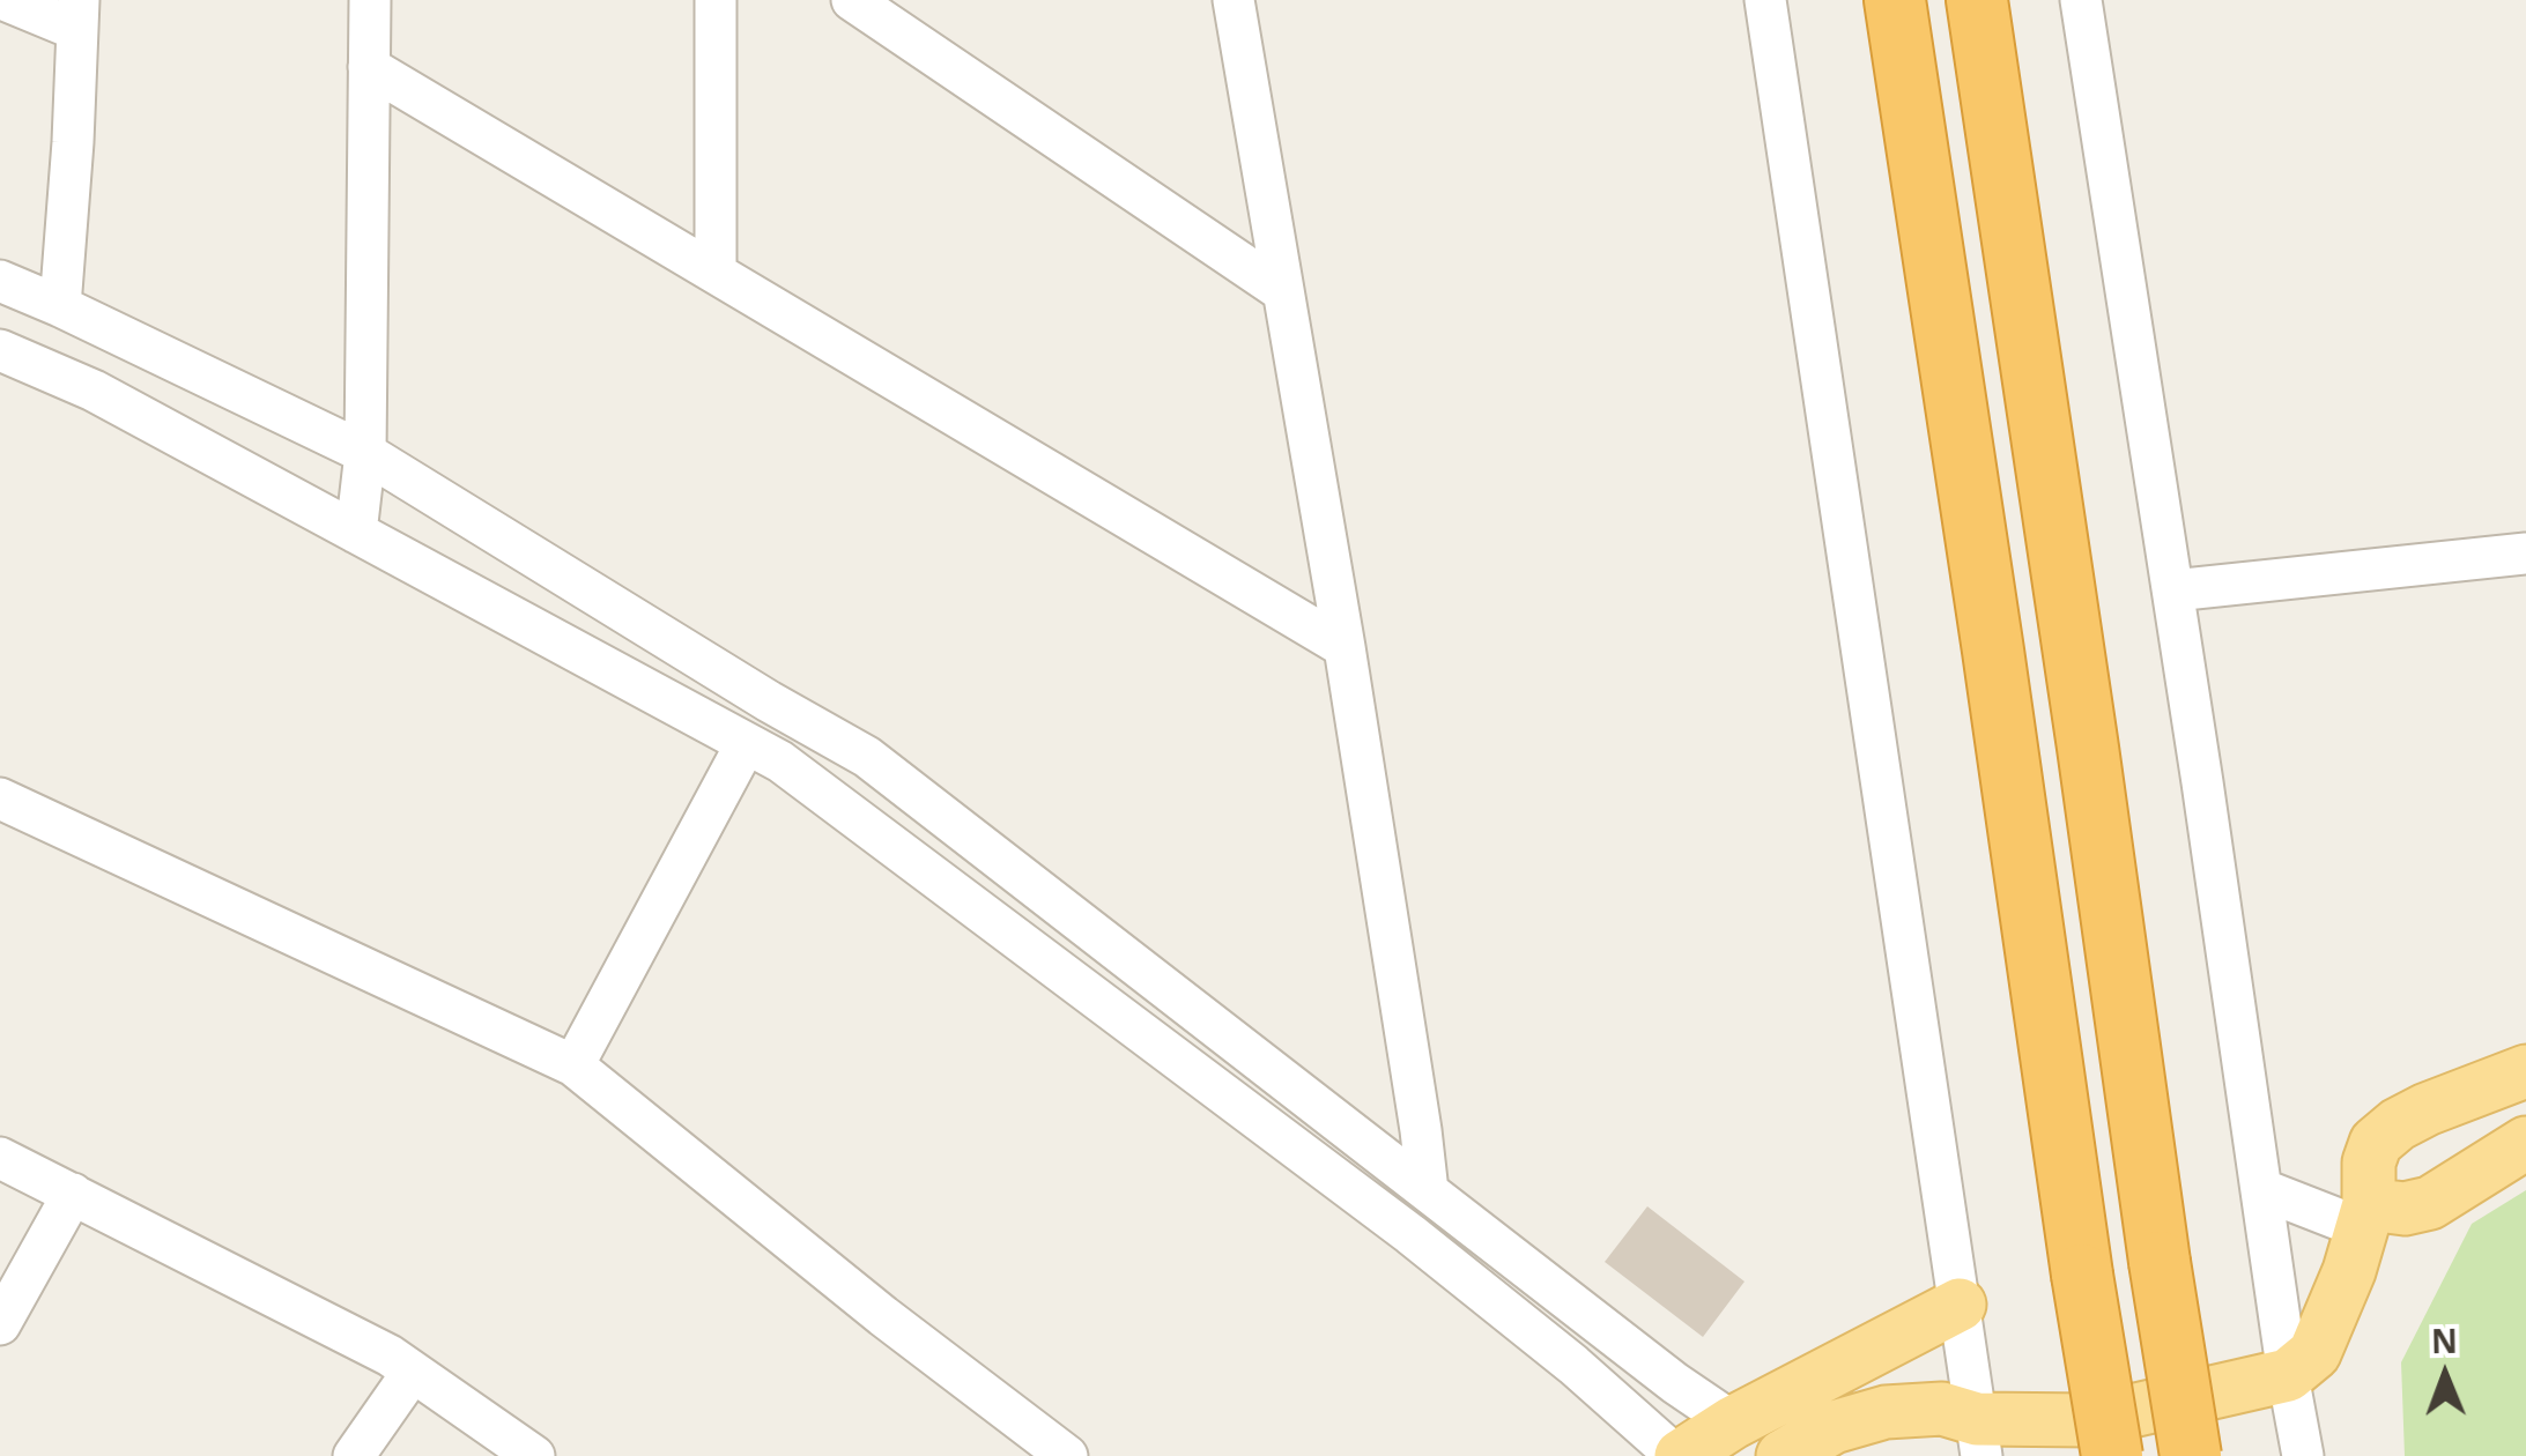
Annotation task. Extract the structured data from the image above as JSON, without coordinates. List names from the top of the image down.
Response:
{
  "north": "top"
}
